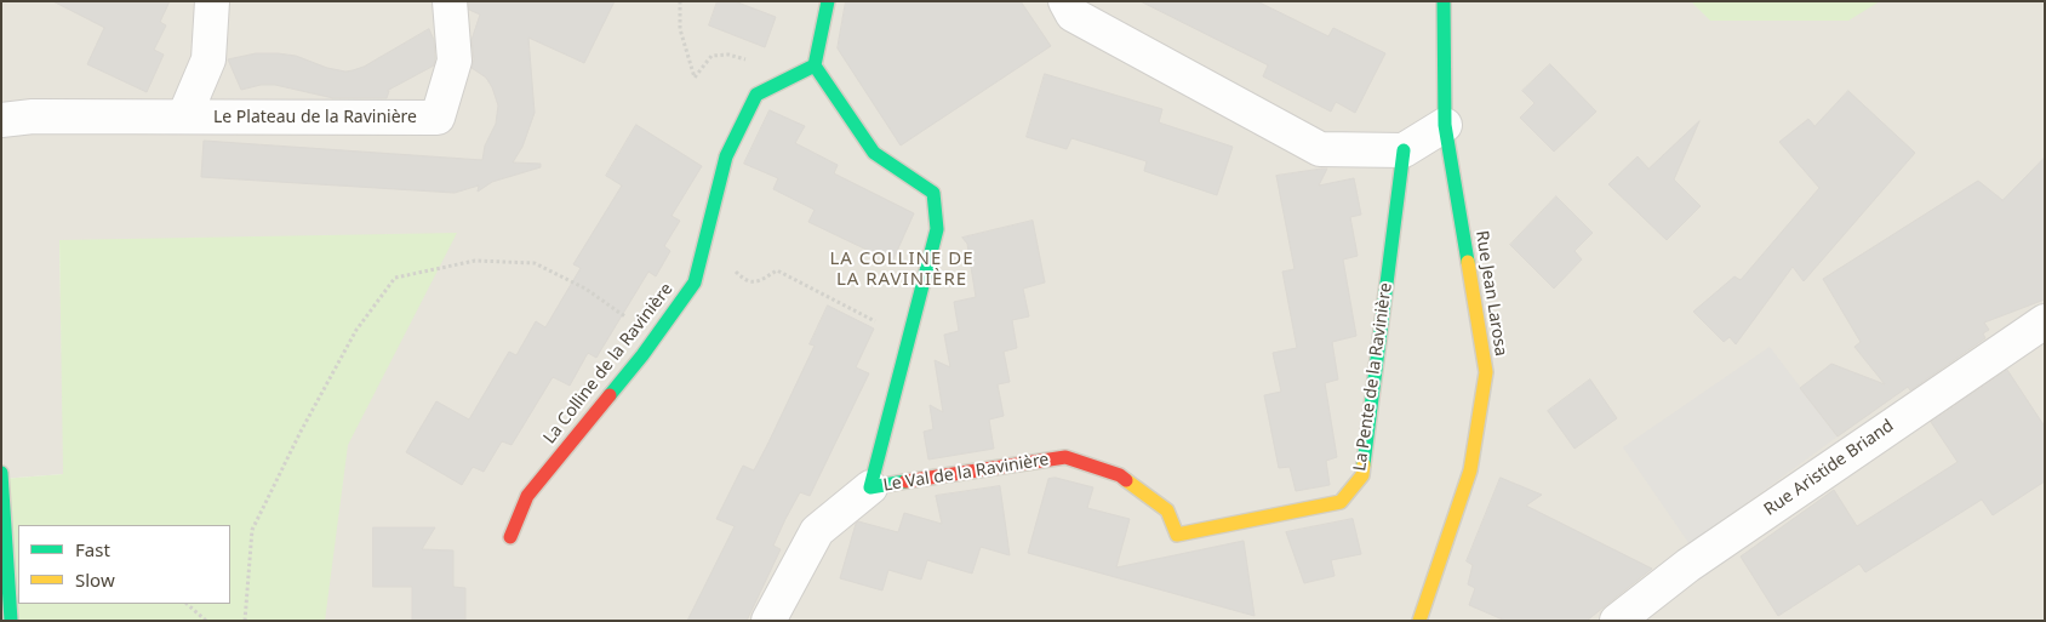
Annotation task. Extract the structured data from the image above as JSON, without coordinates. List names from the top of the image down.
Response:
{
  "streets": {
    "street": [
      "Le Plateau de la Ravinière",
      "Rue Jean Larosa",
      "La Colline de la Ravinière",
      "La Pente de la Ravinière",
      "Rue Aristide Briand",
      "Le Val de la Ravinière"
    ]
  },
  "crossings": [
    ["La Colline de la Ravinière", "Le Val de la Ravinière"],
    ["La Pente de la Ravinière", "Le Val de la Ravinière"]
  ],
  "districts": ["LA COLLINE DE LA RAVINIÈRE"],
  "legend": ["Fast", "Slow"]
}
